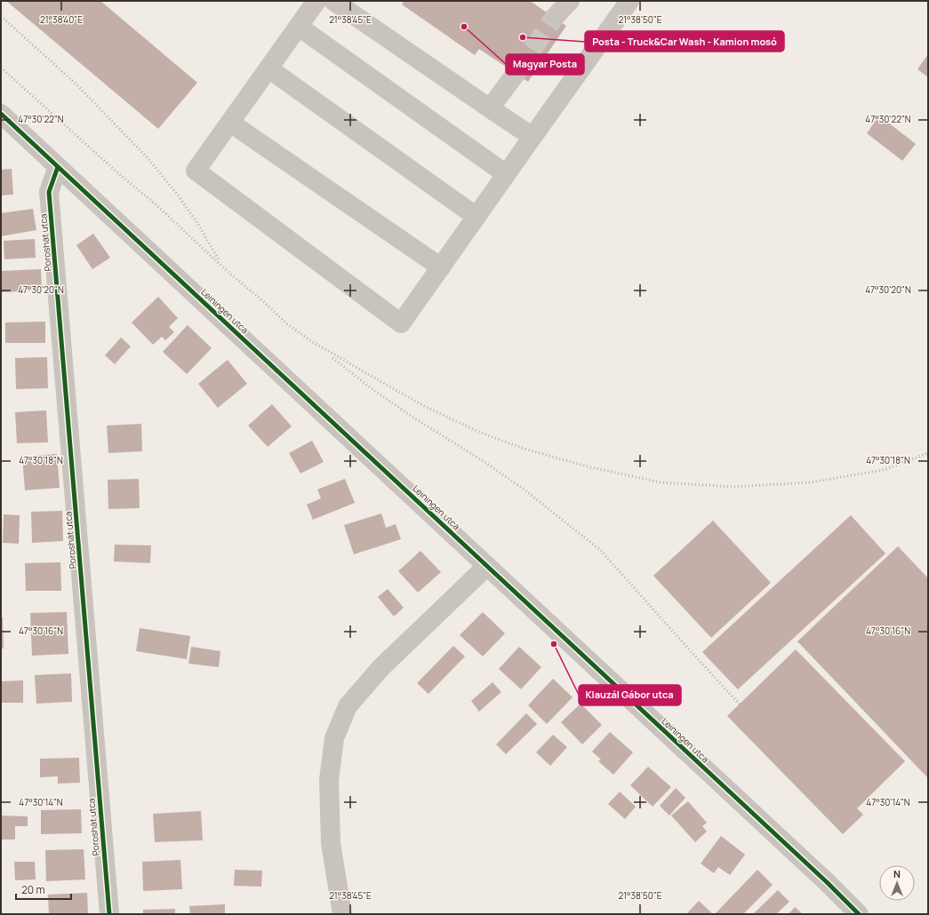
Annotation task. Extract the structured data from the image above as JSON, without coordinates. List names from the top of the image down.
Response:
{
  "streets": {
    "street": ["Poroshát utca", "Leiningen utca"]
  },
  "crossings": [
    ["Poroshát utca", "Leiningen utca"]
  ],
  "places": ["Magyar Posta", "Posta - Truck&Car Wash - Kamion mosó", "Klauzál Gábor utca"],
  "scale_bar": "20 m",
  "north": "top",
  "coordinates": [
    "21°38'40\"E",
    "21°38'45\"E",
    "21°38'50\"E",
    "47°30'22\"N",
    "47°30'20\"N",
    "47°30'18\"N",
    "47°30'16\"N",
    "47°30'14\"N"
  ]
}
